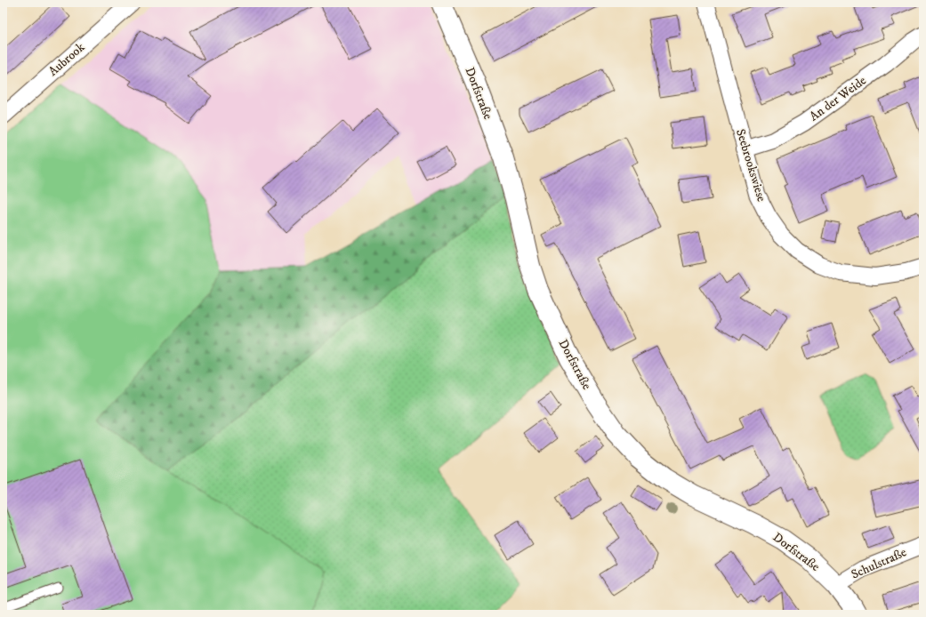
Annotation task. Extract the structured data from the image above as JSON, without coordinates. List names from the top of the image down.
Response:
{
  "streets": {
    "street": [
      "Aubrook",
      "Dorfstraße",
      "An der Weide",
      "Seebrookswiese",
      "Schulstraße"
    ]
  },
  "crossings": [
    ["Dorfstraße", "Schulstraße"],
    ["An der Weide", "Seebrookswiese"]
  ]
}
